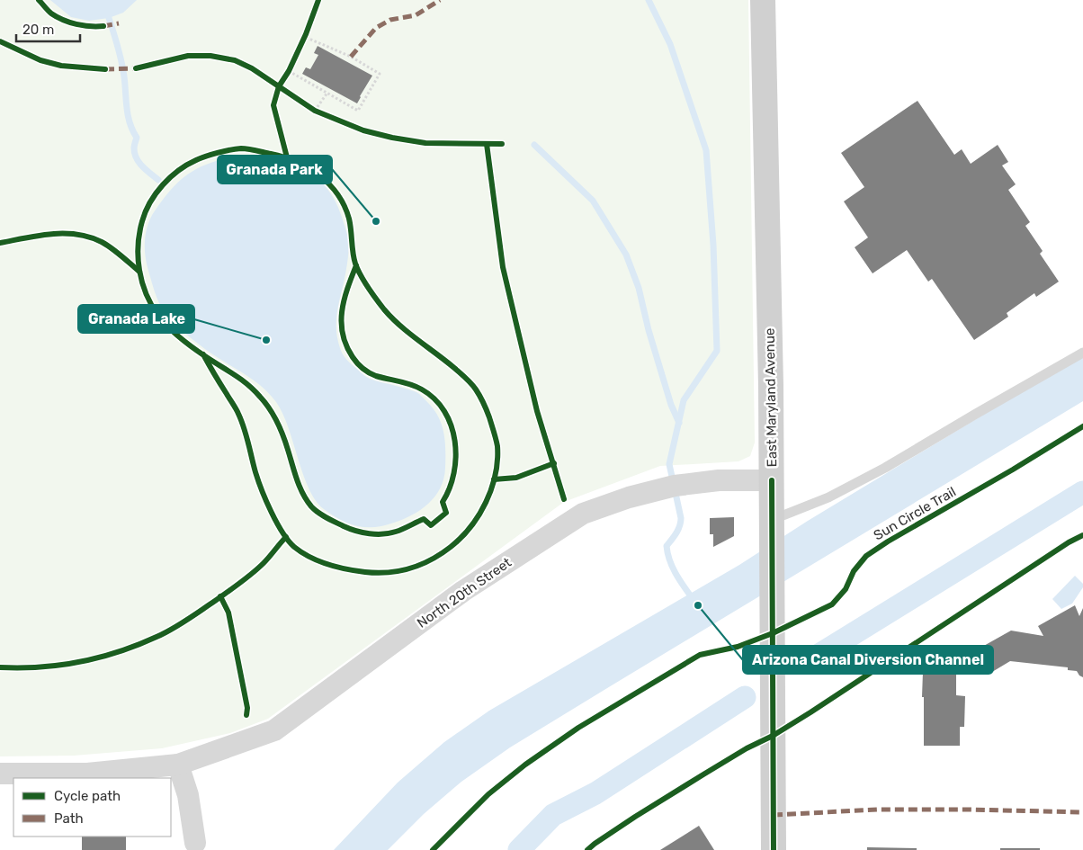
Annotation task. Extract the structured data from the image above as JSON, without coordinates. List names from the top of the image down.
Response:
{
  "streets": {
    "street": ["East Maryland Avenue", "North 20th Street"],
    "cycle path": ["Sun Circle Trail"]
  },
  "crossings": [
    ["East Maryland Avenue", "North 20th Street"]
  ],
  "places": ["Granada Park", "Granada Lake", "Arizona Canal Diversion Channel"],
  "legend": ["Cycle path", "Path"],
  "scale_bar": "20 m"
}
